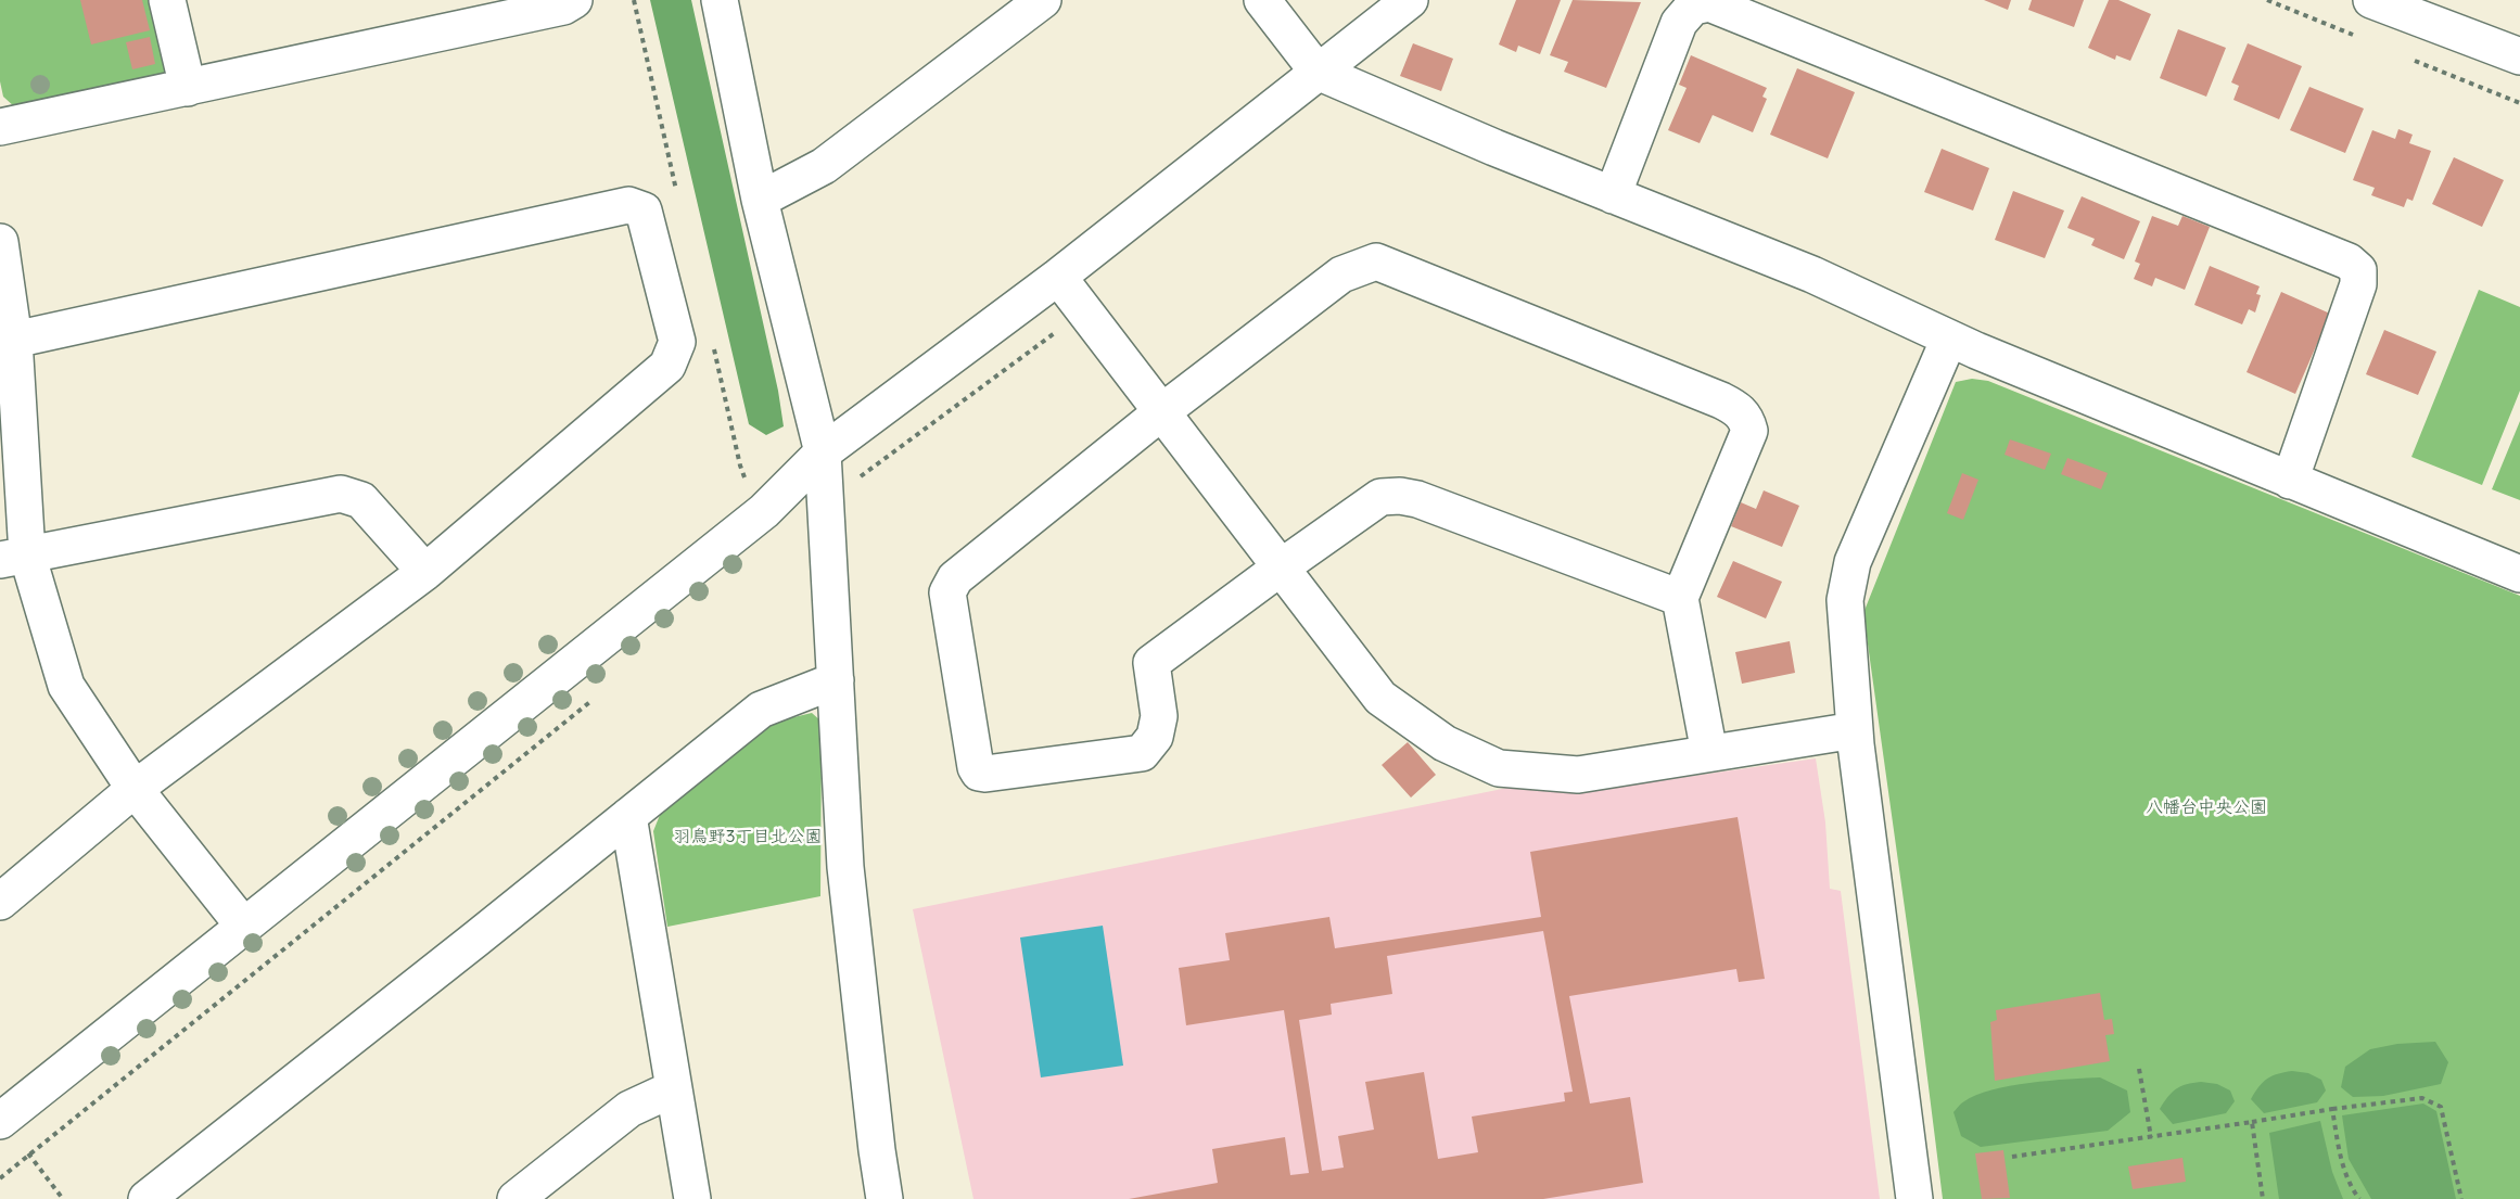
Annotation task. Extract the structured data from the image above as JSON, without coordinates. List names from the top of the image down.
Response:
{
  "parks": ["八幡台中央公園", "羽鳥野3丁目北公園"]
}
